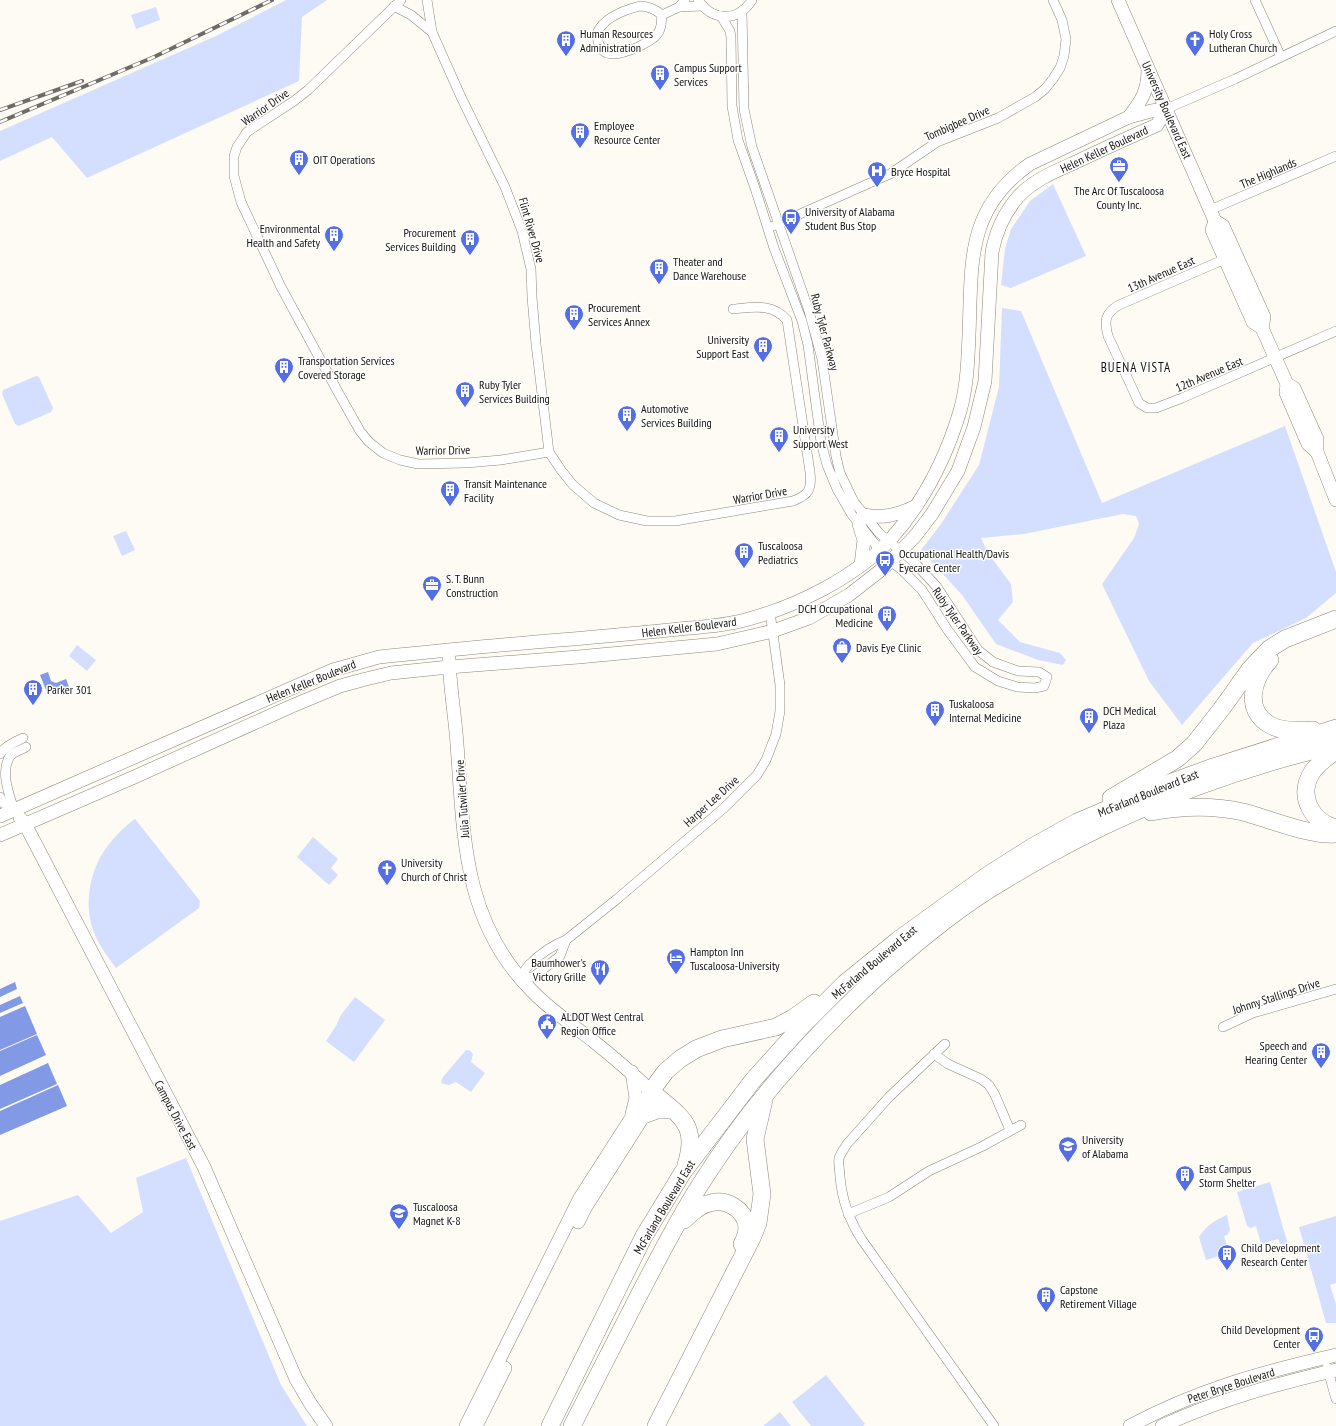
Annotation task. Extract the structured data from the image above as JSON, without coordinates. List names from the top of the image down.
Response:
{
  "streets": {
    "highway": ["McFarland Boulevard East"],
    "street": [
      "Warrior Drive",
      "University Boulevard East",
      "Tombigbee Drive",
      "Helen Keller Boulevard",
      "The Highlands",
      "Flint River Drive",
      "13th Avenue East",
      "Ruby Tyler Parkway",
      "12th Avenue East",
      "Julia Tutwiler Drive",
      "Harper Lee Drive",
      "Johnny Stallings Drive",
      "Campus Drive East",
      "Peter Bryce Boulevard"
    ]
  },
  "crossings": [
    ["Warrior Drive", "Flint River Drive"],
    ["University Boulevard East", "Helen Keller Boulevard"],
    ["University Boulevard East", "The Highlands"],
    ["University Boulevard East", "13th Avenue East"],
    ["University Boulevard East", "12th Avenue East"],
    ["Tombigbee Drive", "Ruby Tyler Parkway"],
    ["Helen Keller Boulevard", "Ruby Tyler Parkway"],
    ["Helen Keller Boulevard", "Julia Tutwiler Drive"],
    ["Helen Keller Boulevard", "Harper Lee Drive"],
    ["Helen Keller Boulevard", "Campus Drive East"],
    ["13th Avenue East", "12th Avenue East"],
    ["Julia Tutwiler Drive", "Harper Lee Drive"]
  ],
  "districts": ["BUENA VISTA"],
  "places": {
    "building": [
      "Human Resources Administration",
      "Campus Support Services",
      "Employee Resource Center",
      "OIT Operations",
      "Environmental Health and Safety",
      "Procurement Services Building",
      "Theater and Dance Warehouse",
      "Procurement Services Annex",
      "University Support East",
      "Transportation Services Covered Storage",
      "Ruby Tyler Services Building",
      "Automotive Services Building",
      "University Support West",
      "Transit Maintenance Facility",
      "Tuscaloosa Pediatrics",
      "DCH Occupational Medicine",
      "Parker 301",
      "Tuskaloosa Internal Medicine",
      "DCH Medical Plaza",
      "Speech and Hearing Center",
      "East Campus Storm Shelter",
      "Child Development Research Center",
      "Capstone Retirement Village"
    ],
    "church": ["Holy Cross Lutheran Church", "University Church of Christ"],
    "office": ["The Arc Of Tuscaloosa County Inc.", "S. T. Bunn Construction"],
    "hospital": ["Bryce Hospital"],
    "bus stop": ["University of Alabama Student Bus Stop", "Occupational Health/Davis Eyecare Center", "Child Development Center"],
    "shop": ["Davis Eye Clinic"],
    "hotel": ["Hampton Inn Tuscaloosa-University"],
    "restaurant": ["Baumhower's Victory Grille"],
    "public building": ["ALDOT West Central Region Office"],
    "school or university": ["University of Alabama", "Tuscaloosa Magnet K-8"]
  }
}
